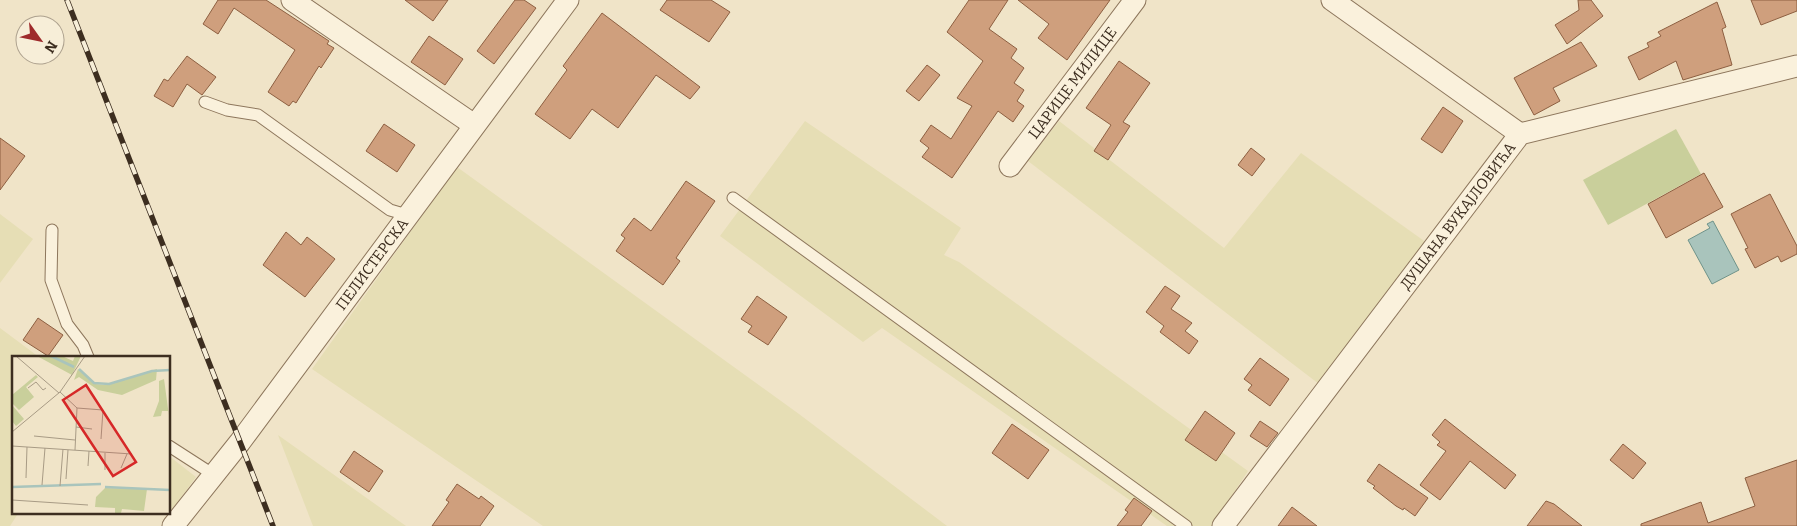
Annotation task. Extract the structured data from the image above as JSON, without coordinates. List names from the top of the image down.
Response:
{
  "streets": {
    "street": ["ЦАРИЦЕ МИЛИЦЕ", "ДУШАНА ВУКАЈЛОВИЋА", "ПЕЛИСТЕРСКА"]
  },
  "north": "bottom right"
}
